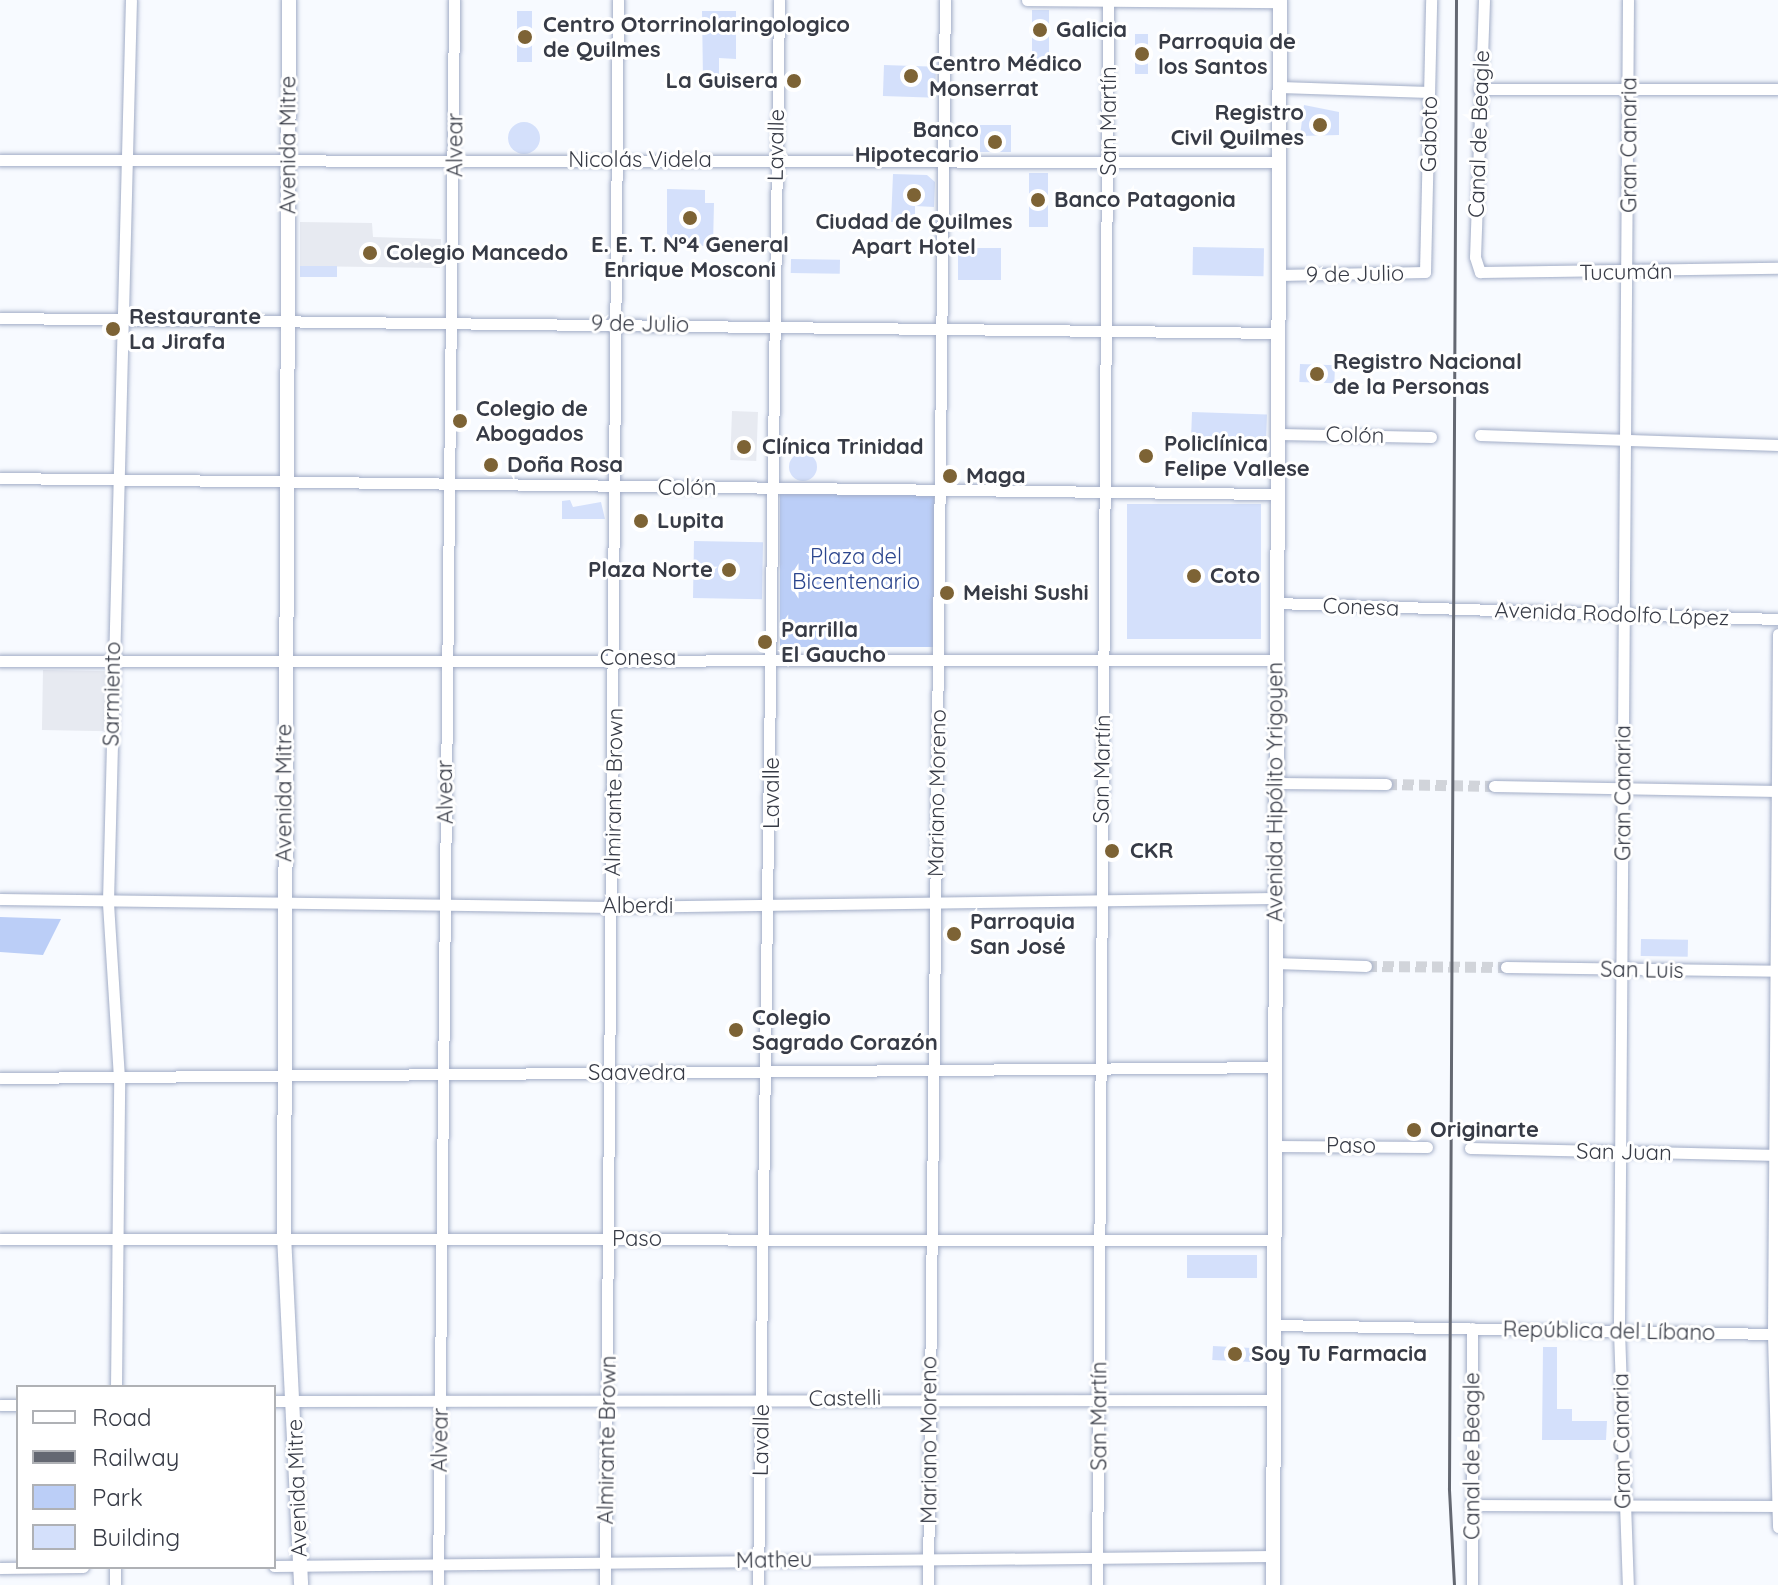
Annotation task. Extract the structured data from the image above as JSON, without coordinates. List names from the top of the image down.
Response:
{
  "streets": {
    "main road": ["Avenida Mitre", "Avenida Hipólito Yrigoyen"],
    "street": [
      "San Martín",
      "Gaboto",
      "Canal de Beagle",
      "Alvear",
      "Lavalle",
      "Gran Canaria",
      "Nicolás Videla",
      "Tucumán",
      "9 de Julio",
      "Colón",
      "Conesa",
      "Avenida Rodolfo López",
      "Sarmiento",
      "Almirante Brown",
      "Mariano Moreno",
      "Alberdi",
      "San Luis",
      "Saavedra",
      "Paso",
      "San Juan",
      "República del Líbano",
      "Castelli",
      "Matheu"
    ]
  },
  "crossings": [
    ["San Martín", "Nicolás Videla"],
    ["San Martín", "9 de Julio"],
    ["San Martín", "Colón"],
    ["San Martín", "Conesa"],
    ["San Martín", "Alberdi"],
    ["San Martín", "Saavedra"],
    ["San Martín", "Paso"],
    ["San Martín", "Castelli"],
    ["San Martín", "Matheu"],
    ["Gaboto", "9 de Julio"],
    ["Canal de Beagle", "Tucumán"],
    ["Canal de Beagle", "República del Líbano"],
    ["Avenida Mitre", "Nicolás Videla"],
    ["Avenida Mitre", "9 de Julio"],
    ["Avenida Mitre", "Colón"],
    ["Avenida Mitre", "Conesa"],
    ["Avenida Mitre", "Alberdi"],
    ["Avenida Mitre", "Saavedra"],
    ["Avenida Mitre", "Paso"],
    ["Avenida Mitre", "Castelli"],
    ["Avenida Mitre", "Matheu"],
    ["Alvear", "Nicolás Videla"],
    ["Alvear", "9 de Julio"],
    ["Alvear", "Colón"],
    ["Alvear", "Conesa"],
    ["Alvear", "Alberdi"],
    ["Alvear", "Saavedra"],
    ["Alvear", "Paso"],
    ["Alvear", "Castelli"],
    ["Alvear", "Matheu"],
    ["Lavalle", "Nicolás Videla"],
    ["Lavalle", "9 de Julio"],
    ["Lavalle", "Colón"],
    ["Lavalle", "Conesa"],
    ["Lavalle", "Alberdi"],
    ["Lavalle", "Saavedra"],
    ["Lavalle", "Paso"],
    ["Lavalle", "Castelli"],
    ["Lavalle", "Matheu"],
    ["Gran Canaria", "Tucumán"],
    ["Gran Canaria", "Avenida Rodolfo López"],
    ["Gran Canaria", "San Luis"],
    ["Gran Canaria", "San Juan"],
    ["Gran Canaria", "República del Líbano"],
    ["Nicolás Videla", "Sarmiento"],
    ["Nicolás Videla", "Almirante Brown"],
    ["Nicolás Videla", "Avenida Hipólito Yrigoyen"],
    ["Nicolás Videla", "Mariano Moreno"],
    ["9 de Julio", "Sarmiento"],
    ["9 de Julio", "Almirante Brown"],
    ["9 de Julio", "Avenida Hipólito Yrigoyen"],
    ["9 de Julio", "Mariano Moreno"],
    ["Colón", "Sarmiento"],
    ["Colón", "Almirante Brown"],
    ["Colón", "Avenida Hipólito Yrigoyen"],
    ["Colón", "Mariano Moreno"],
    ["Conesa", "Avenida Rodolfo López"],
    ["Conesa", "Sarmiento"],
    ["Conesa", "Almirante Brown"],
    ["Conesa", "Avenida Hipólito Yrigoyen"],
    ["Conesa", "Mariano Moreno"],
    ["Sarmiento", "Alberdi"],
    ["Sarmiento", "Saavedra"],
    ["Sarmiento", "Paso"],
    ["Almirante Brown", "Alberdi"],
    ["Almirante Brown", "Saavedra"],
    ["Almirante Brown", "Paso"],
    ["Almirante Brown", "Castelli"],
    ["Almirante Brown", "Matheu"],
    ["Avenida Hipólito Yrigoyen", "Alberdi"],
    ["Avenida Hipólito Yrigoyen", "Saavedra"],
    ["Avenida Hipólito Yrigoyen", "Paso"],
    ["Avenida Hipólito Yrigoyen", "República del Líbano"],
    ["Avenida Hipólito Yrigoyen", "Castelli"],
    ["Avenida Hipólito Yrigoyen", "Matheu"],
    ["Mariano Moreno", "Alberdi"],
    ["Mariano Moreno", "Saavedra"],
    ["Mariano Moreno", "Paso"],
    ["Mariano Moreno", "Castelli"],
    ["Mariano Moreno", "Matheu"]
  ],
  "parks": ["Plaza del Bicentenario"],
  "places": [
    "Galicia",
    "Centro Otorrinolaringologico de Quilmes",
    "Parroquia de los Santos",
    "Centro Médico Monserrat",
    "La Guisera",
    "Registro Civil Quilmes",
    "Banco Hipotecario",
    "Ciudad de Quilmes Apart Hotel",
    "Banco Patagonia",
    "E. E. T. Nº4 General Enrique Mosconi",
    "Colegio Mancedo",
    "Restaurante La Jirafa",
    "Registro Nacional de la Personas",
    "Colegio de Abogados",
    "Clínica Trinidad",
    "Policlínica Felipe Vallese",
    "Doña Rosa",
    "Maga",
    "Lupita",
    "Plaza Norte",
    "Coto",
    "Meishi Sushi",
    "Parrilla El Gaucho",
    "CKR",
    "Parroquia San José",
    "Colegio Sagrado Corazón",
    "Originarte",
    "Soy Tu Farmacia"
  ],
  "legend": [
    "Road",
    "Railway",
    "Park",
    "Building"
  ]
}
